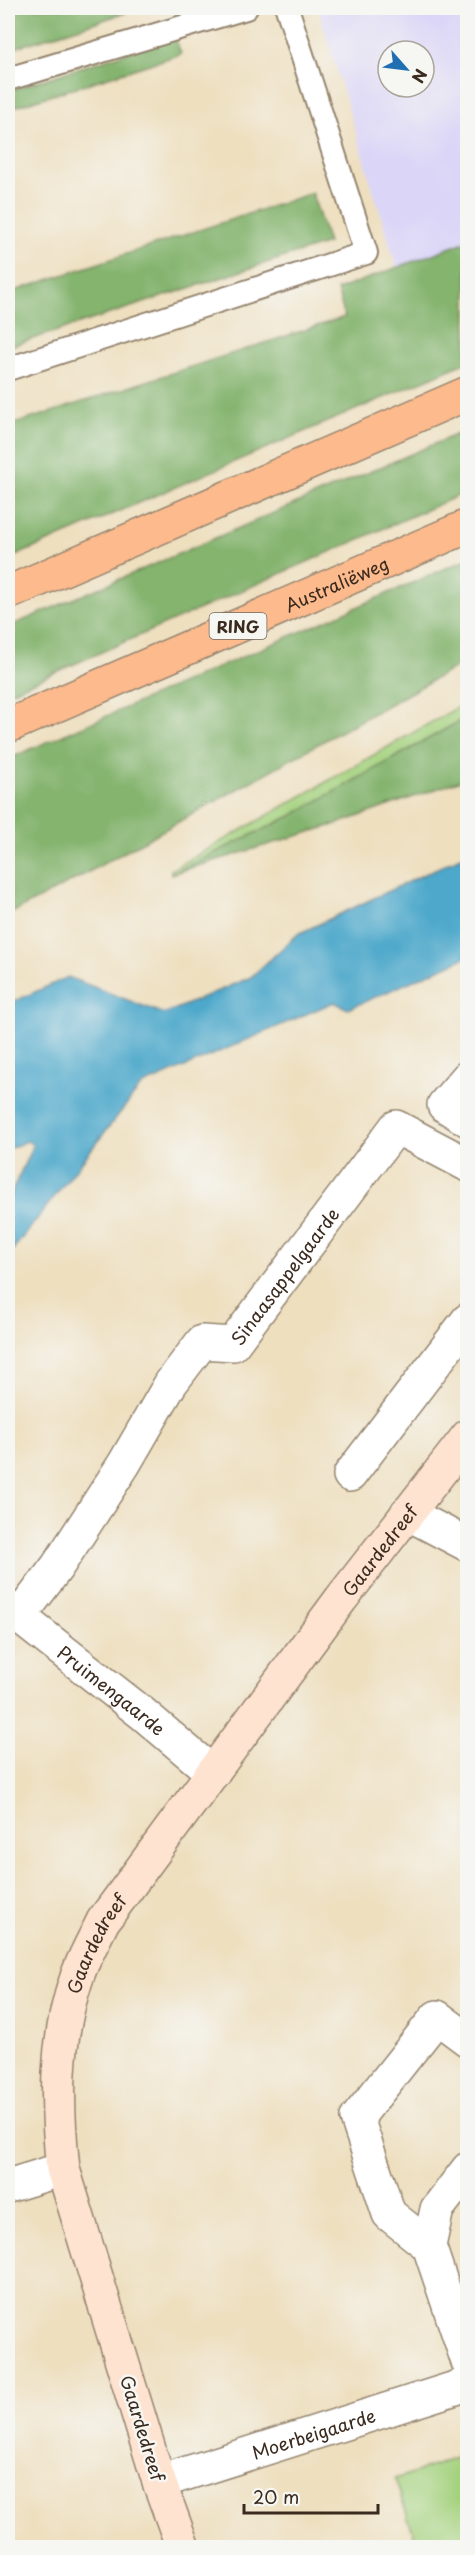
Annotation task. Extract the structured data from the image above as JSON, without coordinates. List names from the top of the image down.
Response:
{
  "streets": {
    "main road": ["Australiëweg", "RING"],
    "street": [
      "Sinaasappelgaarde",
      "Gaardedreef",
      "Pruimengaarde",
      "Moerbeigaarde"
    ]
  },
  "crossings": [
    ["Sinaasappelgaarde", "Pruimengaarde"],
    ["Gaardedreef", "Pruimengaarde"],
    ["Gaardedreef", "Moerbeigaarde"]
  ],
  "scale_bar": "20 m",
  "north": "bottom right"
}
